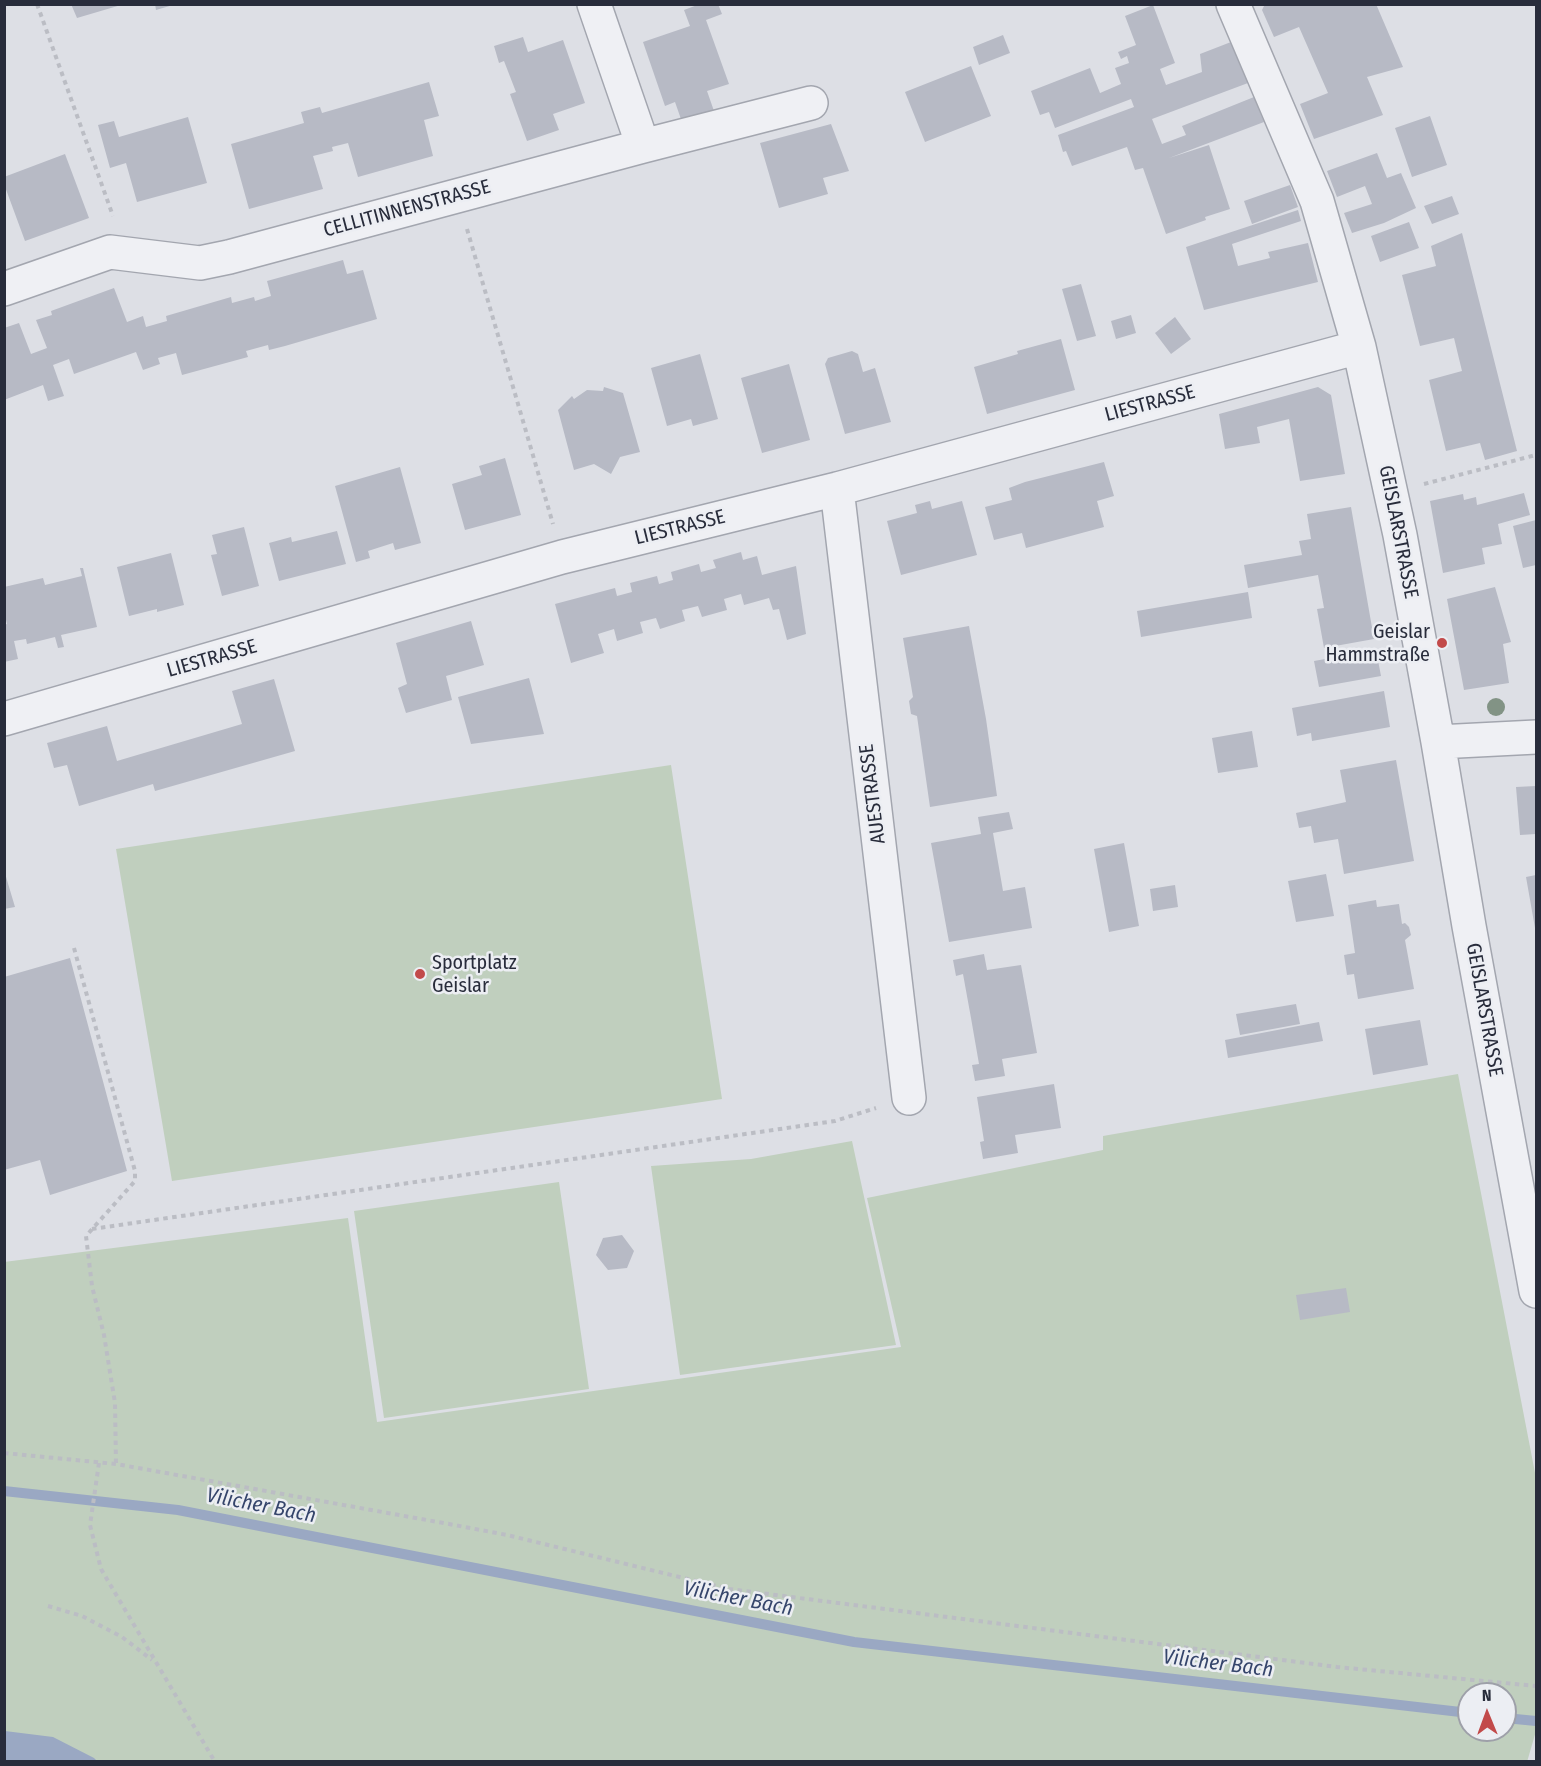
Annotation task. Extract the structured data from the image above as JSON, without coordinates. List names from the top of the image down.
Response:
{
  "streets": {
    "street": [
      "CELLITINNENSTRASSE",
      "LIESTRASSE",
      "GEISLARSTRASSE",
      "AUESTRASSE"
    ]
  },
  "crossings": [
    ["LIESTRASSE", "GEISLARSTRASSE"],
    ["LIESTRASSE", "AUESTRASSE"]
  ],
  "water": ["Vilicher Bach"],
  "places": ["Geislar Hammstraße", "Sportplatz Geislar"],
  "north": "top"
}
